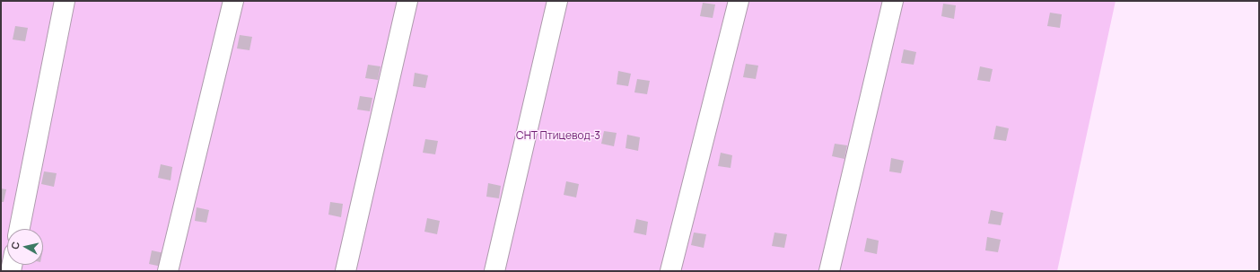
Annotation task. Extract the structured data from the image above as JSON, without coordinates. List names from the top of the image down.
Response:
{
  "parks": ["СНТ Птицевод-3"],
  "north": "left"
}
